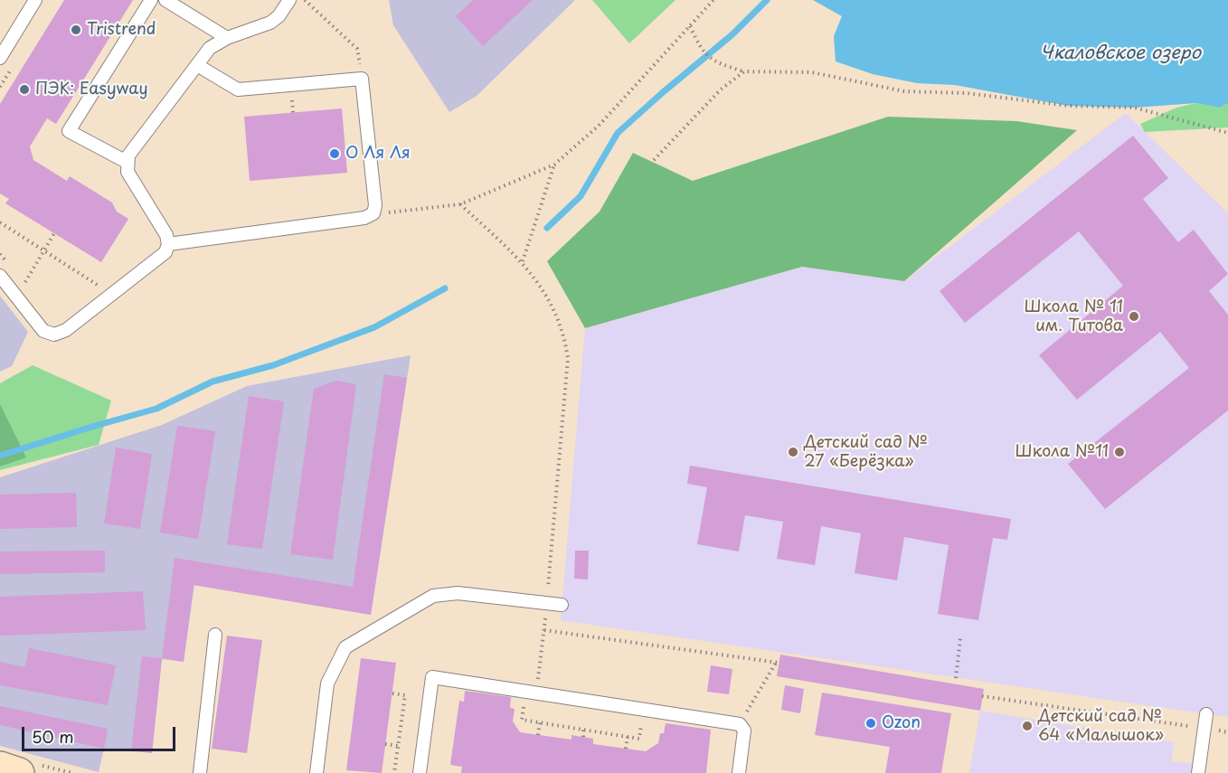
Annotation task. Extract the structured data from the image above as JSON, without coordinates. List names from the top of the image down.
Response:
{
  "water": ["Чкаловское озеро"],
  "places": [
    "Tristrend",
    "ПЭК: Easyway",
    "О Ля Ля",
    "Школа № 11 им. Титова",
    "Детский сад № 27 «Берёзка»",
    "Школа №11",
    "Ozon",
    "Детский сад № 64 «Малышок»"
  ],
  "scale_bar": "50 m"
}
